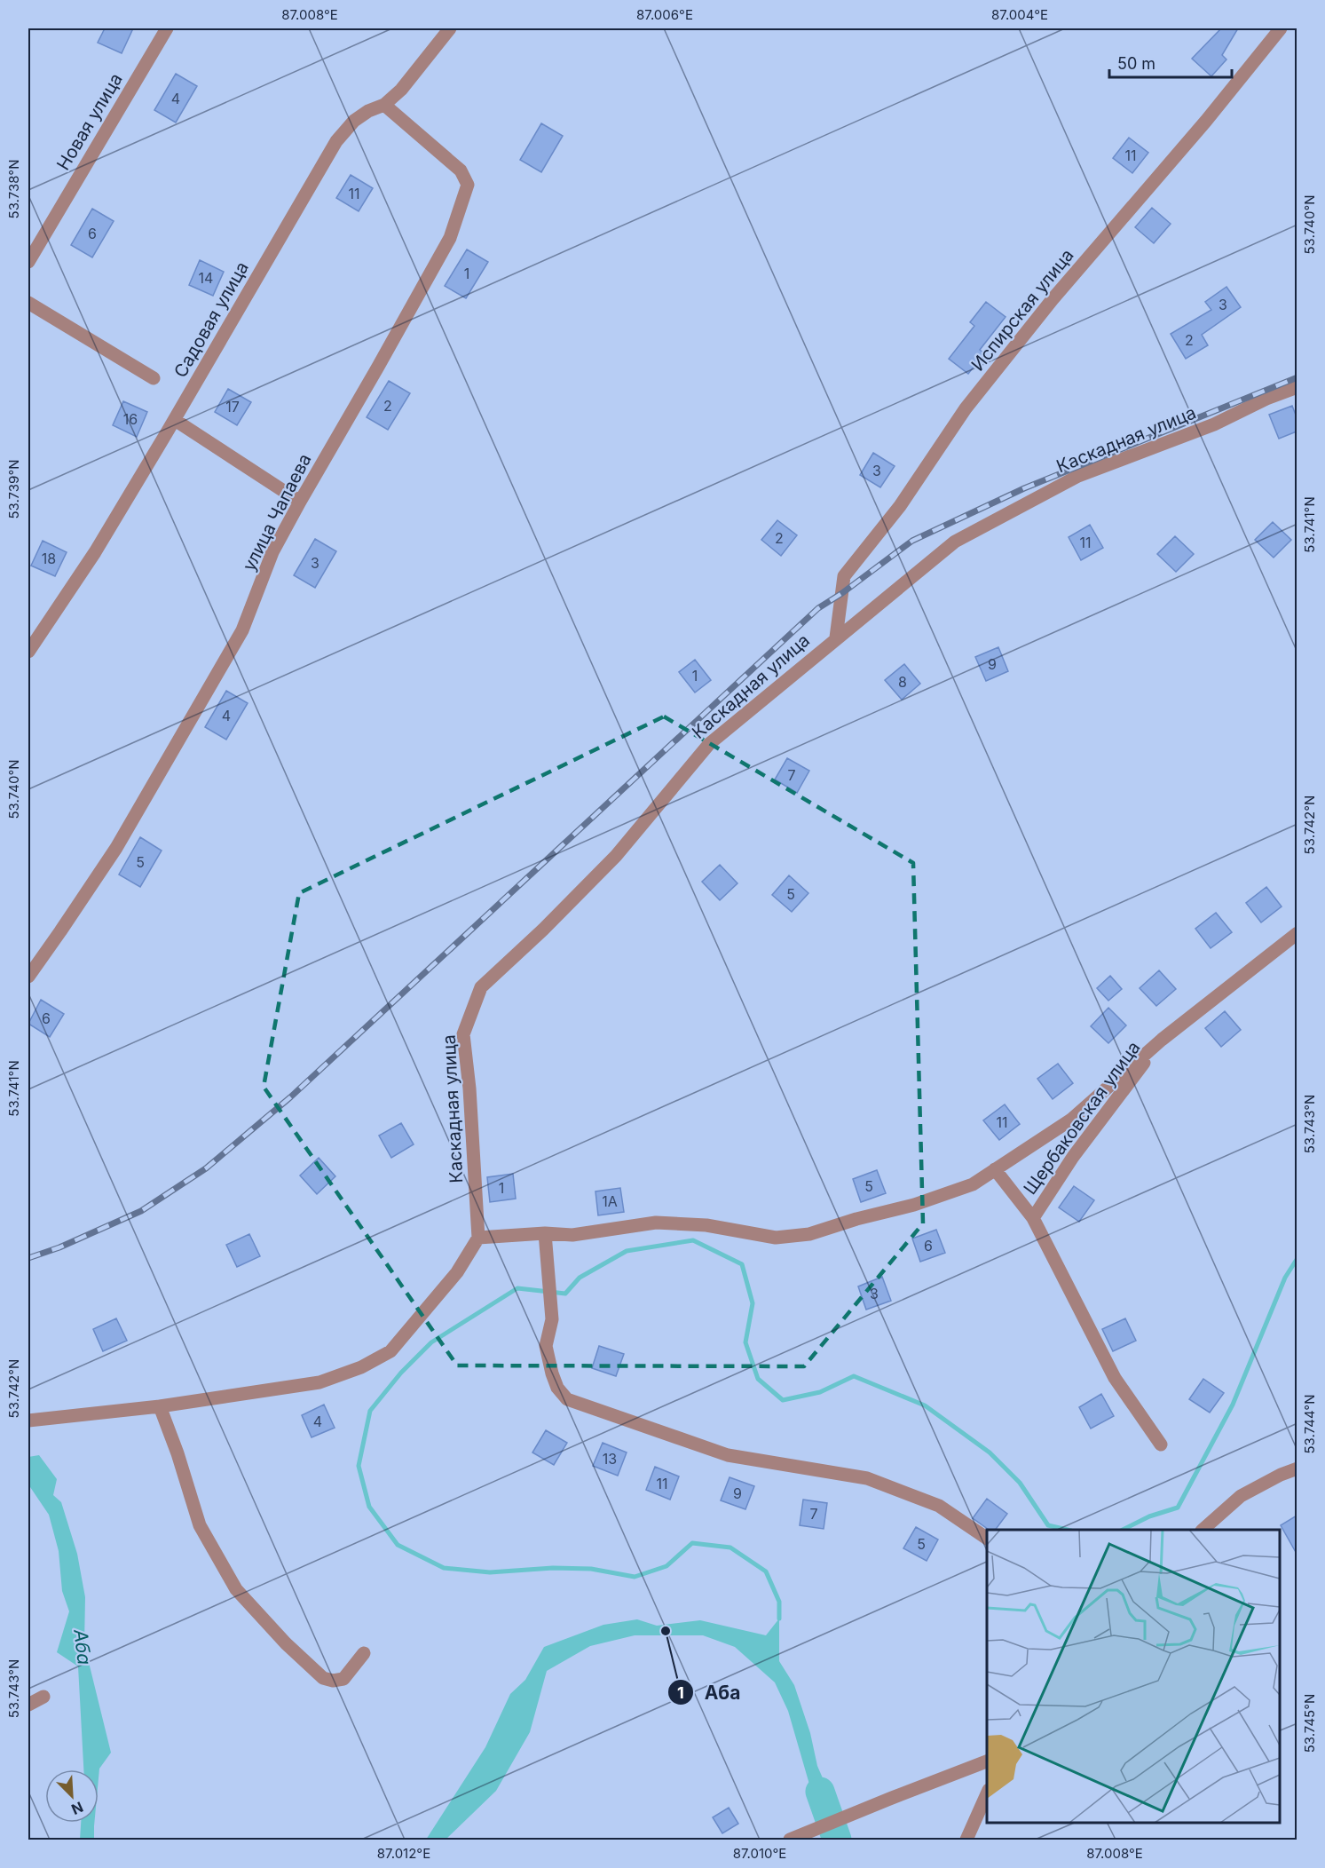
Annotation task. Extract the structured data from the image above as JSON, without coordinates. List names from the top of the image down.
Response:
{
  "streets": {
    "street": [
      "Новая улица",
      "Испирская улица",
      "Садовая улица",
      "Каскадная улица",
      "улица Чапаева",
      "Щербаковская улица"
    ]
  },
  "crossings": [
    ["Испирская улица", "Каскадная улица"],
    ["Садовая улица", "улица Чапаева"],
    ["Каскадная улица", "Щербаковская улица"]
  ],
  "water": ["Аба"],
  "places": ["Аба"],
  "house_numbers": [
    "4",
    "11",
    "11",
    "6",
    "1",
    "14",
    "3",
    "2",
    "2",
    "17",
    "16",
    "3",
    "2",
    "11",
    "18",
    "3",
    "9",
    "1",
    "8",
    "4",
    "7",
    "5",
    "5",
    "6",
    "11",
    "5",
    "1",
    "1А",
    "6",
    "3",
    "4",
    "13",
    "11",
    "9",
    "7",
    "5"
  ],
  "scale_bar": "50 m",
  "north": "bottom right",
  "coordinates": [
    "87.008°E",
    "87.006°E",
    "87.004°E",
    "53.738°N",
    "53.740°N",
    "53.739°N",
    "53.741°N",
    "53.742°N",
    "53.743°N",
    "53.744°N",
    "53.745°N",
    "87.012°E",
    "87.010°E"
  ]
}
